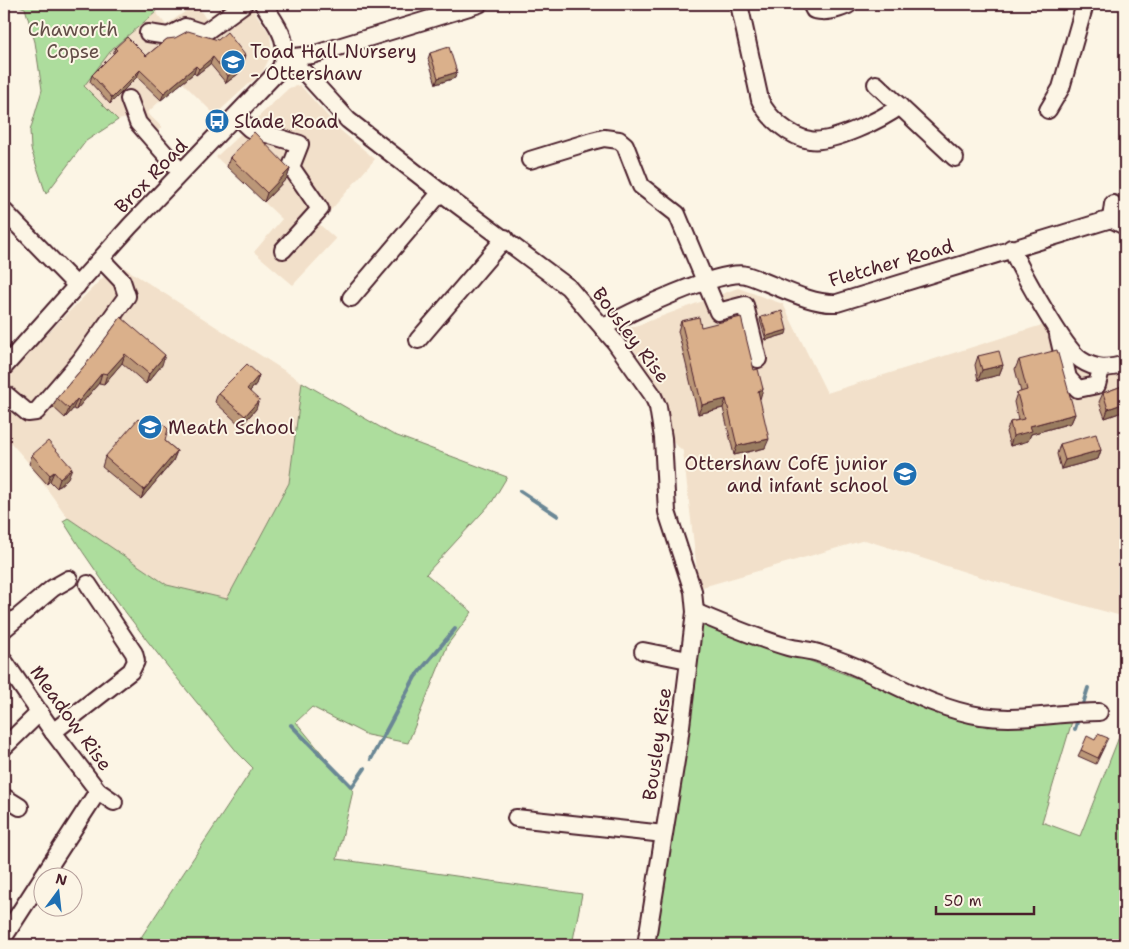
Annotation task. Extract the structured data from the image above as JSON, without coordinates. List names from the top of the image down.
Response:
{
  "streets": {
    "street": [
      "Brox Road",
      "Fletcher Road",
      "Bousley Rise",
      "Meadow Rise"
    ]
  },
  "crossings": [
    ["Brox Road", "Bousley Rise"],
    ["Fletcher Road", "Bousley Rise"]
  ],
  "parks": ["Chaworth Copse"],
  "places": {
    "school or university": ["Toad Hall Nursery - Ottershaw", "Meath School", "Ottershaw CofE junior and infant school"],
    "bus stop": ["Slade Road"]
  },
  "scale_bar": "50 m",
  "north": "top"
}
